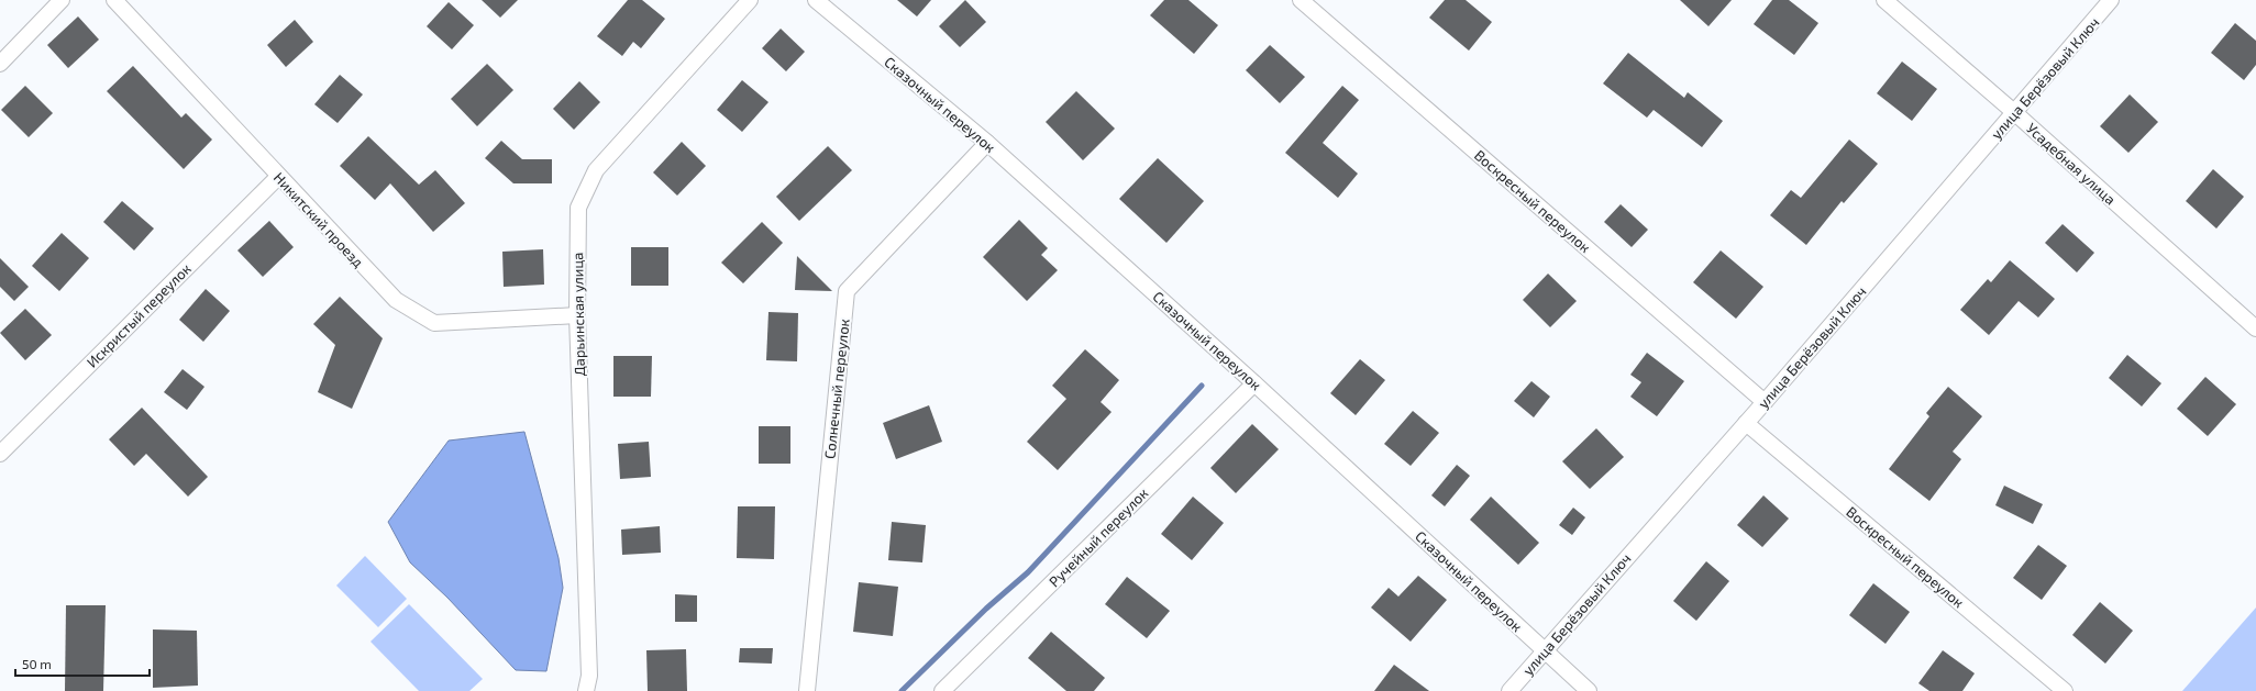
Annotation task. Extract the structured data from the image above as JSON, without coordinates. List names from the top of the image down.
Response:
{
  "streets": {
    "street": [
      "улица Берёзовый Ключ",
      "Сказочный переулок",
      "Усадебная улица",
      "Воскресный переулок",
      "Никитский проезд",
      "Дарьинская улица",
      "Искристый переулок",
      "Солнечный переулок",
      "Ручейный переулок"
    ]
  },
  "crossings": [
    ["улица Берёзовый Ключ", "Сказочный переулок"],
    ["улица Берёзовый Ключ", "Усадебная улица"],
    ["улица Берёзовый Ключ", "Воскресный переулок"],
    ["Сказочный переулок", "Солнечный переулок"],
    ["Сказочный переулок", "Ручейный переулок"],
    ["Никитский проезд", "Дарьинская улица"],
    ["Никитский проезд", "Искристый переулок"]
  ],
  "scale_bar": "50 m"
}
